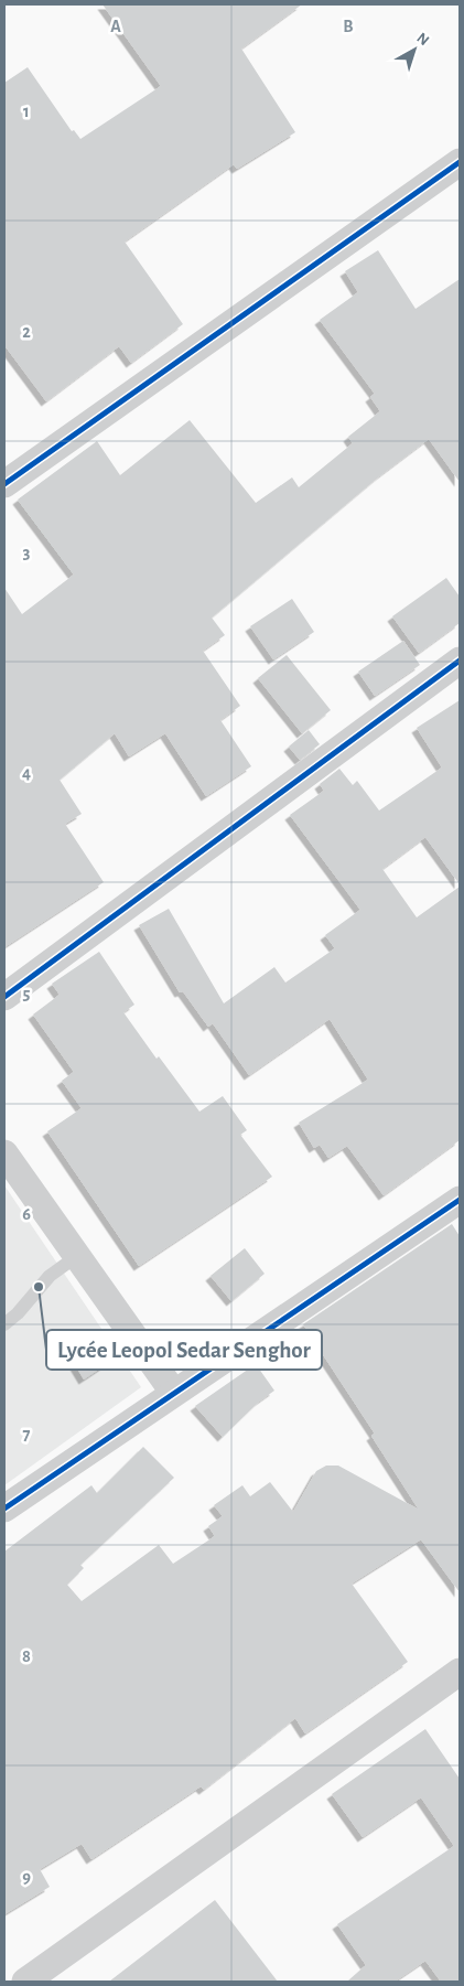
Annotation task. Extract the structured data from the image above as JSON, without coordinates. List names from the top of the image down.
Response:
{
  "places": ["Lycée Leopol Sedar Senghor"],
  "north": "top right",
  "grid": {
    "columns": ["A", "B"],
    "rows": [
      "1",
      "2",
      "3",
      "4",
      "5",
      "6",
      "7",
      "8",
      "9"
    ]
  }
}
